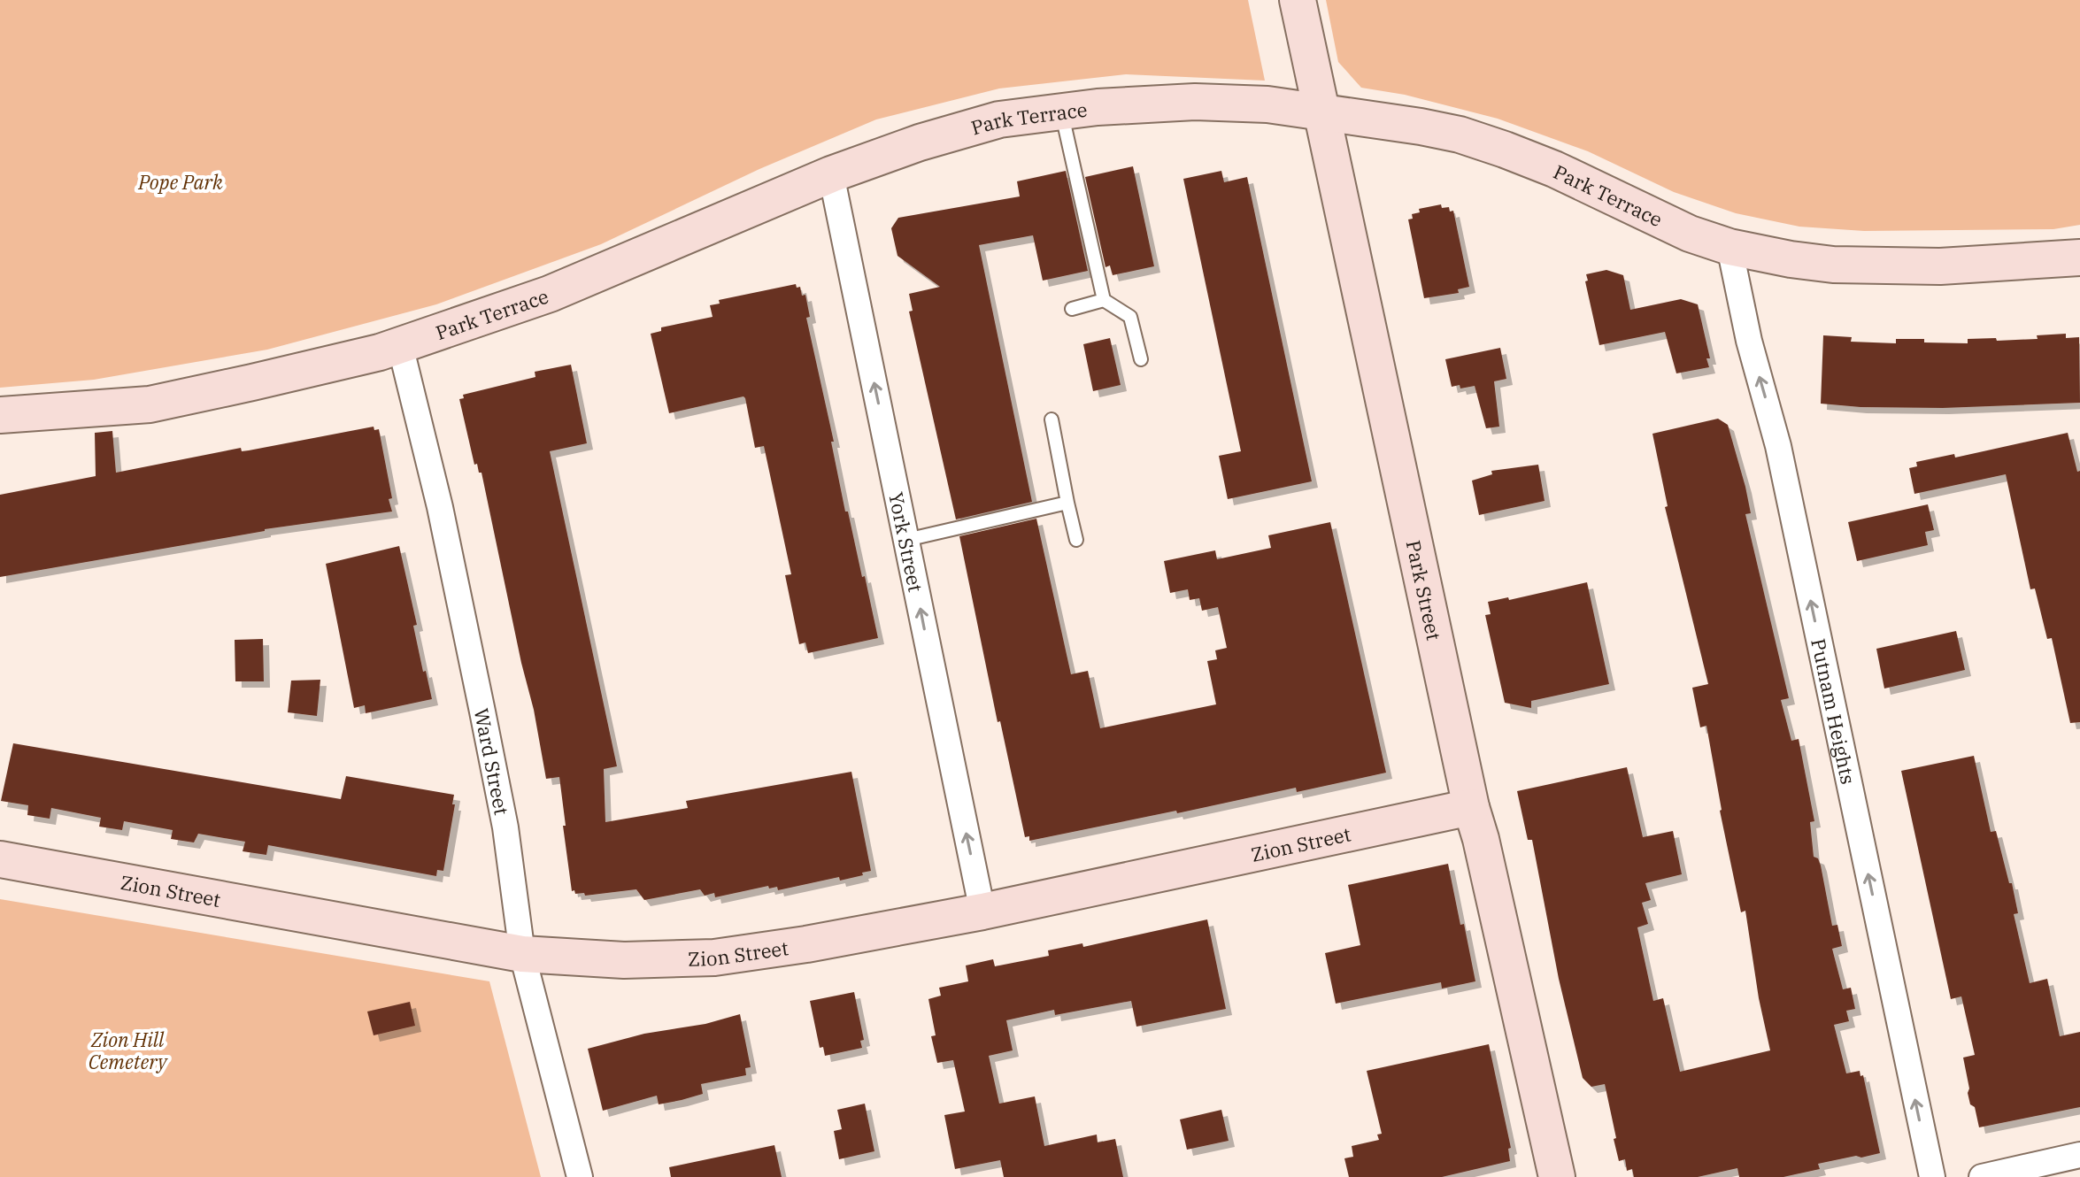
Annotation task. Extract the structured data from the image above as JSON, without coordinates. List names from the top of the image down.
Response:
{
  "streets": {
    "main road": ["Park Terrace", "Park Street", "Zion Street"],
    "street": ["York Street", "Putnam Heights", "Ward Street"]
  },
  "crossings": [
    ["Park Terrace", "York Street"],
    ["Park Terrace", "Park Street"],
    ["Park Terrace", "Putnam Heights"],
    ["Park Terrace", "Ward Street"],
    ["York Street", "Zion Street"],
    ["Park Street", "Zion Street"],
    ["Ward Street", "Zion Street"]
  ],
  "one_way": ["York Street", "Putnam Heights"],
  "parks": ["Pope Park", "Zion Hill Cemetery"]
}
